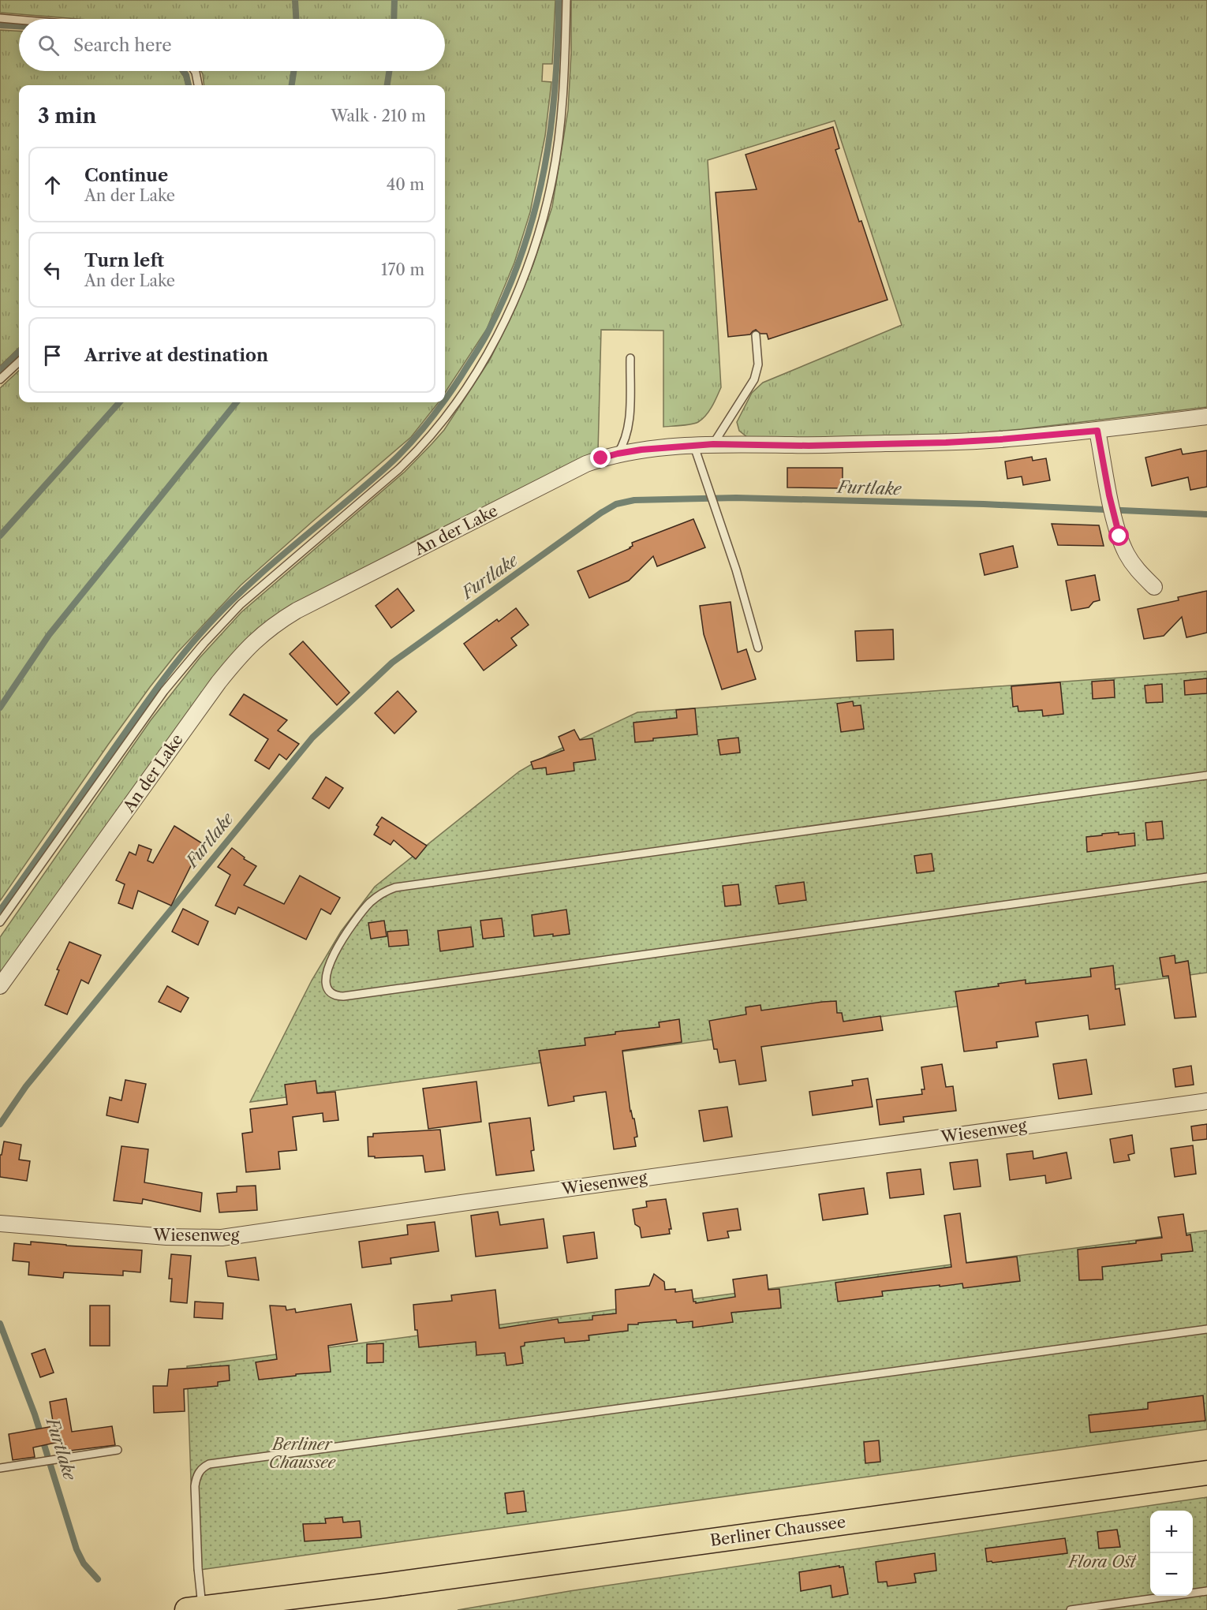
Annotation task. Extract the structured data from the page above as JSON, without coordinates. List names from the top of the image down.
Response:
{
  "streets": {
    "main road": ["Berliner Chaussee"],
    "street": ["An der Lake", "Wiesenweg"]
  },
  "water": ["Furtlake"],
  "parks": ["Berliner Chaussee", "Flora Ost"],
  "page": {
    "search": "Search here",
    "heading": ["3 min", "Walk · 210 m"],
    "list": [
      ["Continue", "An der Lake", "40 m"],
      ["Turn left", "An der Lake", "170 m"],
      "Arrive at destination"
    ],
    "map_buttons": ["+", "−"]
  }
}
